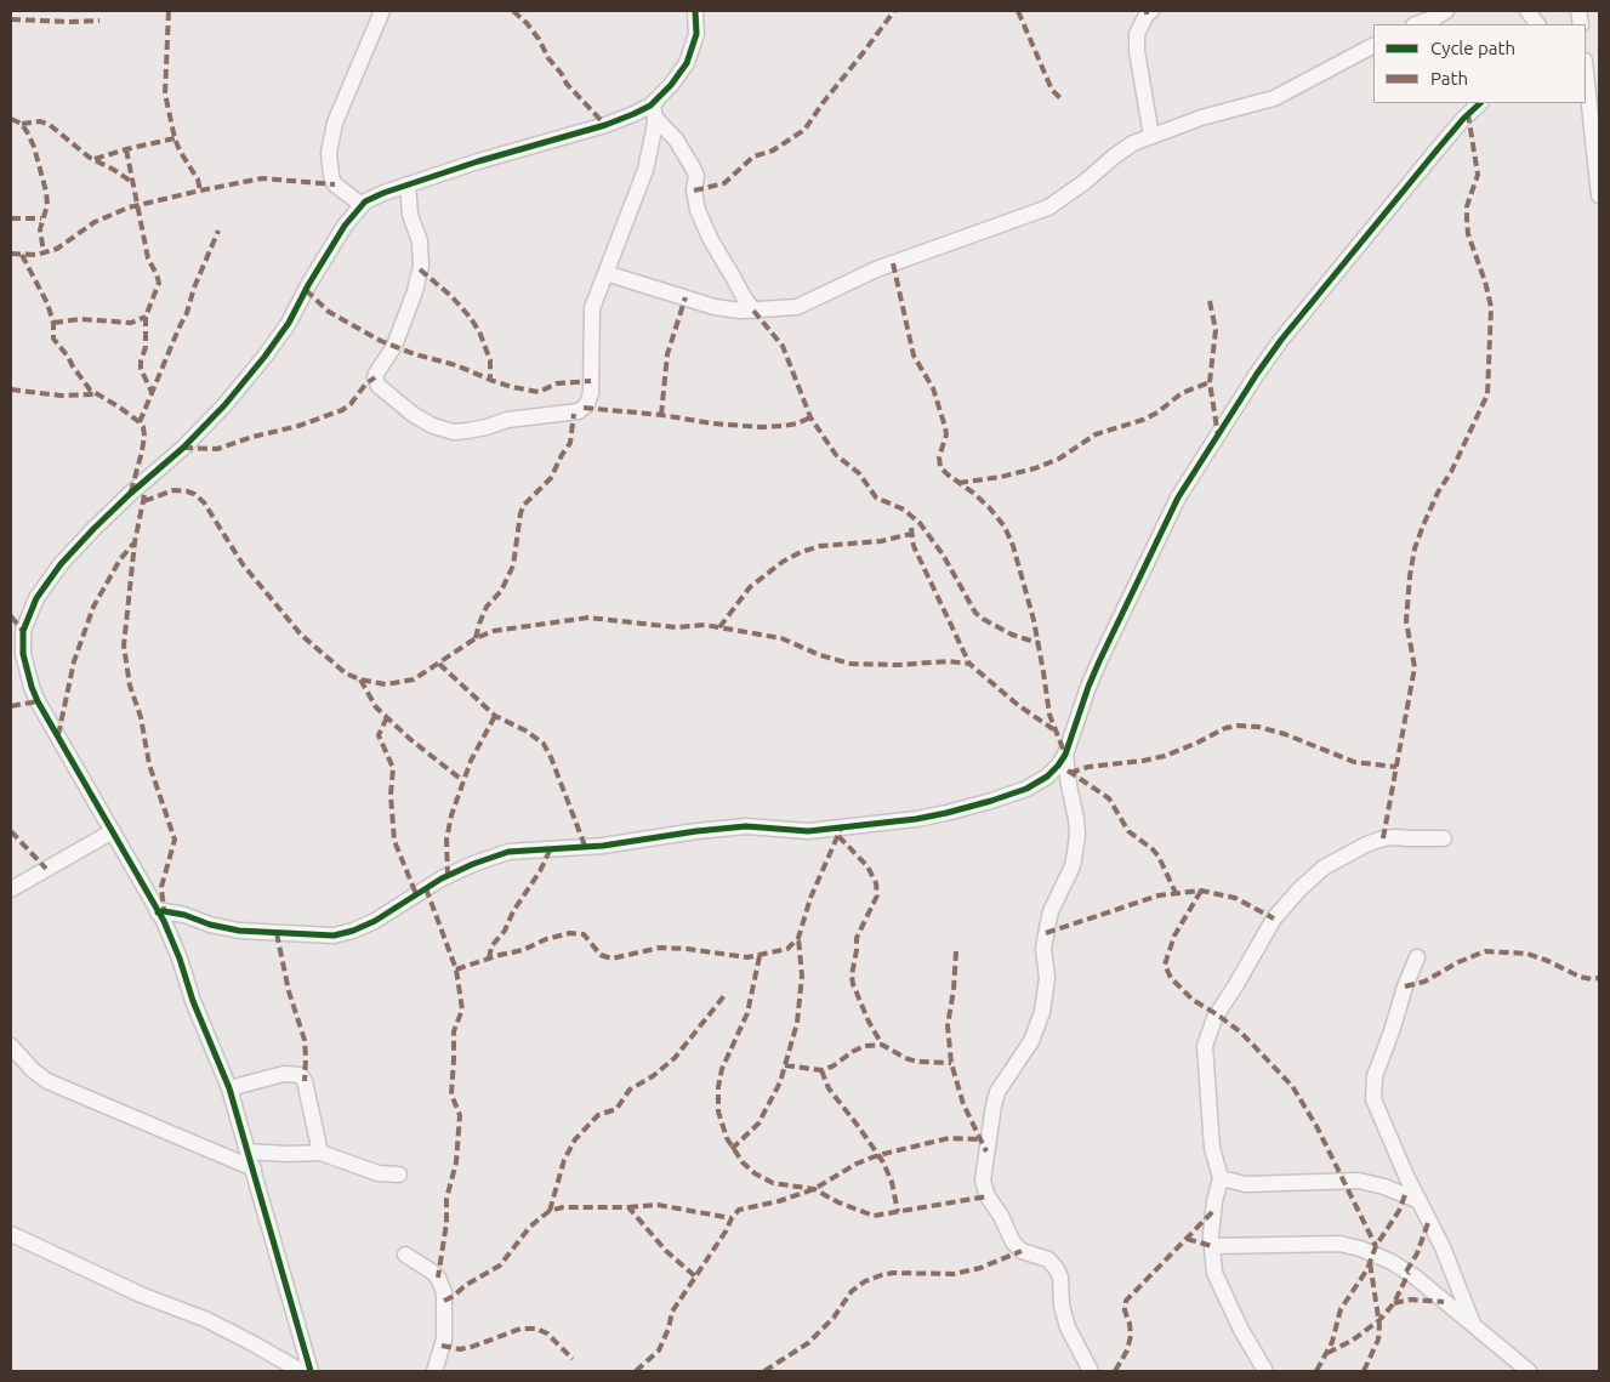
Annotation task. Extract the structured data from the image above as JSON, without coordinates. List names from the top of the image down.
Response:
{
  "legend": ["Cycle path", "Path"]
}
